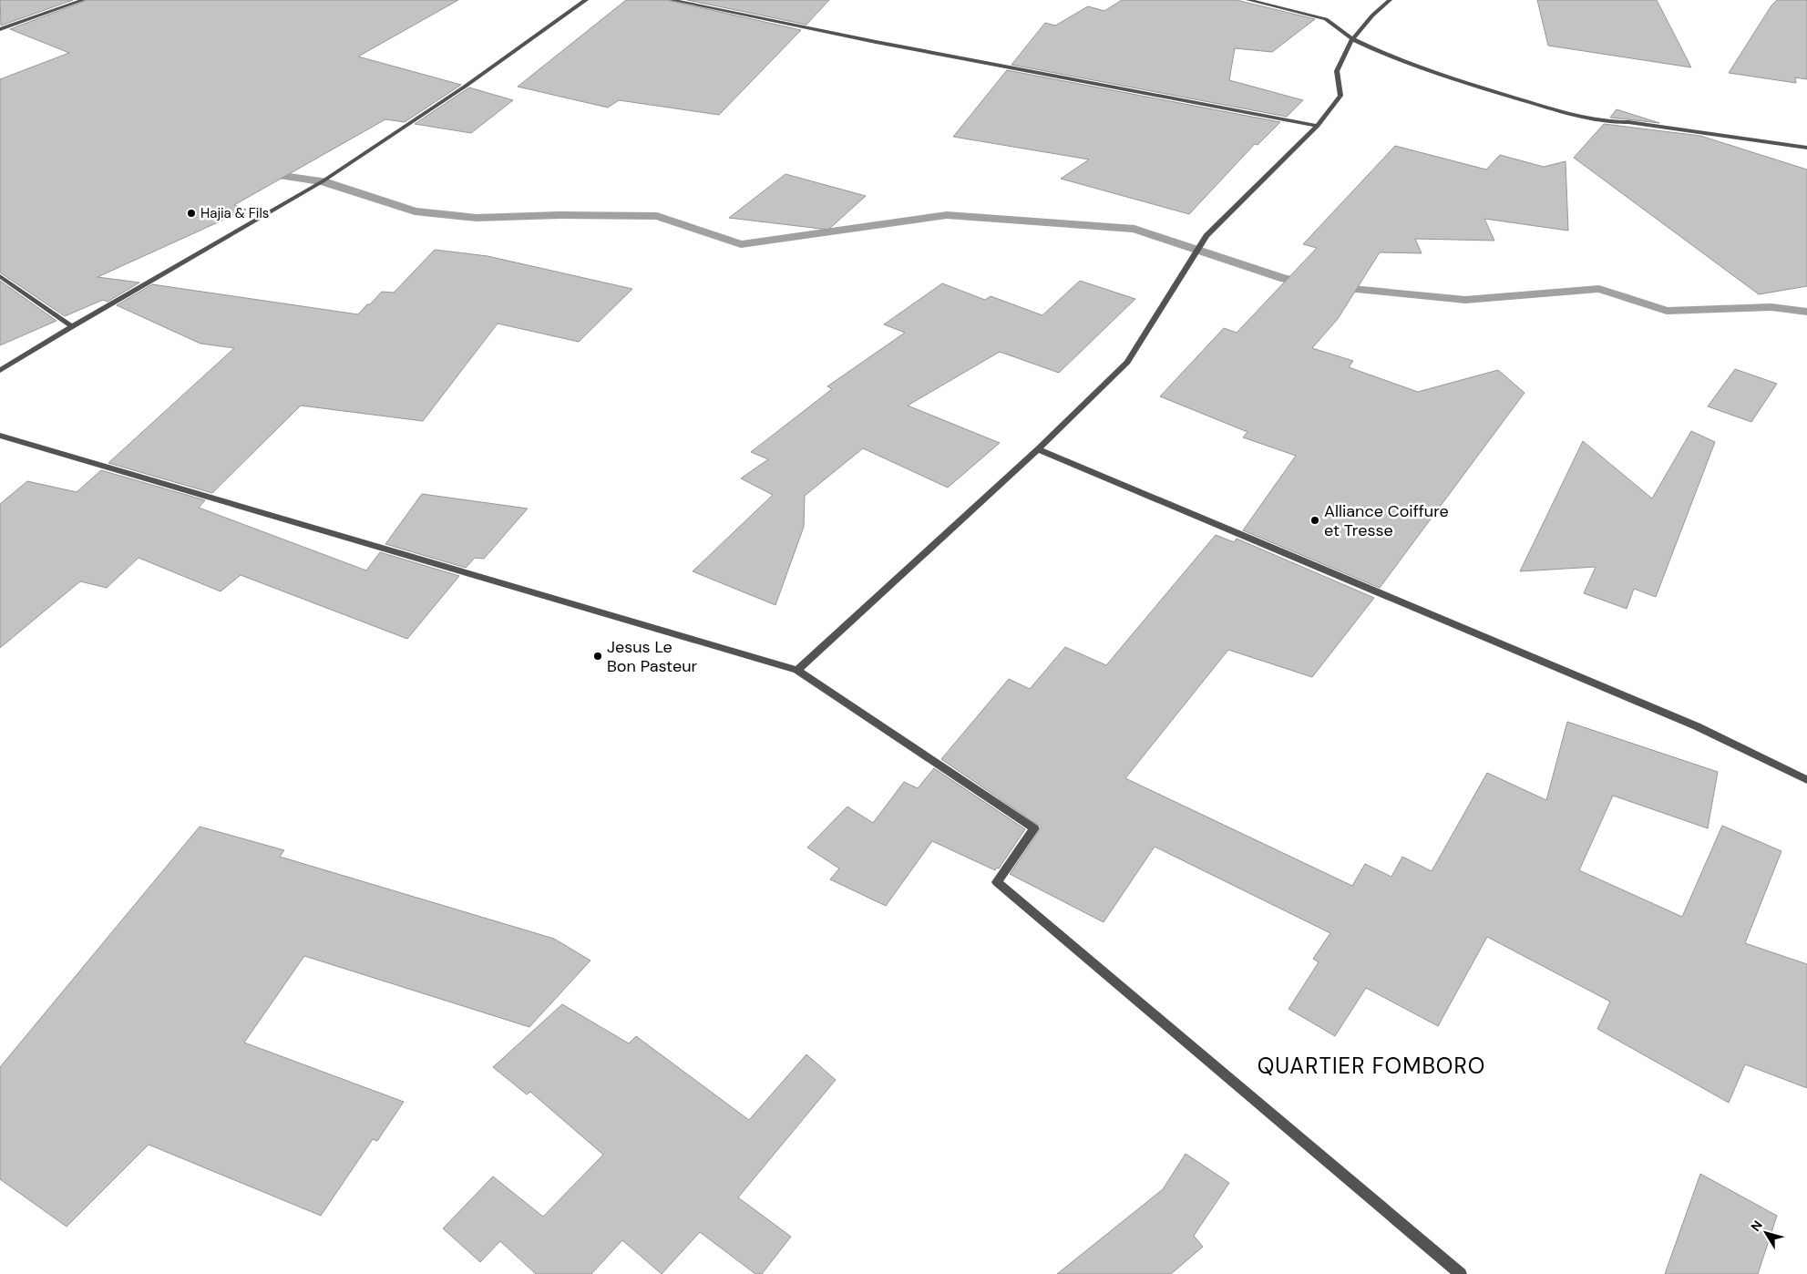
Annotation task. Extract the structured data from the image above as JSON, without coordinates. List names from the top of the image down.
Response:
{
  "districts": ["QUARTIER FOMBORO"],
  "places": ["Hajia & Fils", "Alliance Coiffure et Tresse", "Jesus Le Bon Pasteur"],
  "north": "top left"
}
